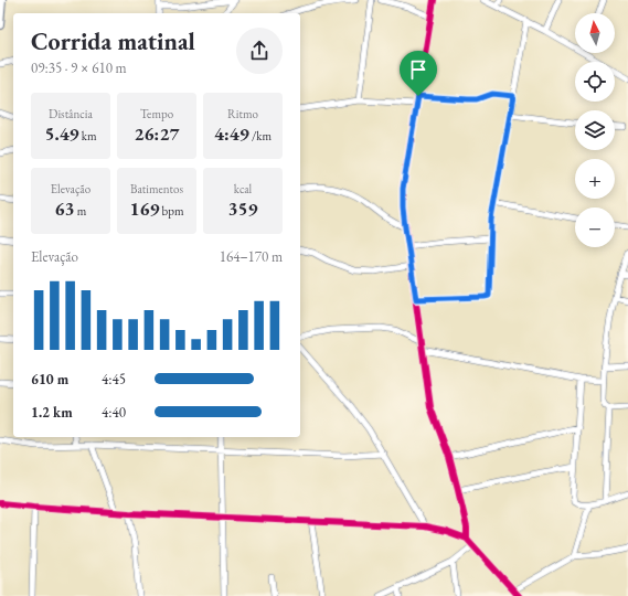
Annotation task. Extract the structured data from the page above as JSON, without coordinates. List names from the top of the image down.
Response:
{
  "north": "top",
  "page": {
    "map_buttons": ["+", "−"],
    "heading": ["Corrida matinal", "09:35 · 9 × 610 m"],
    "stats": [
      ["Distância", "5.49 km"],
      ["Tempo", "26:27"],
      ["Ritmo", "4:49 /km"],
      ["Elevação", "63 m"],
      ["Batimentos", "169 bpm"],
      ["kcal", "359"]
    ],
    "chart": ["Elevação", "164–170 m"],
    "list": [
      {
        "name": "610 m",
        "note": "4:45"
      },
      {
        "name": "1.2 km",
        "note": "4:40"
      }
    ]
  }
}
